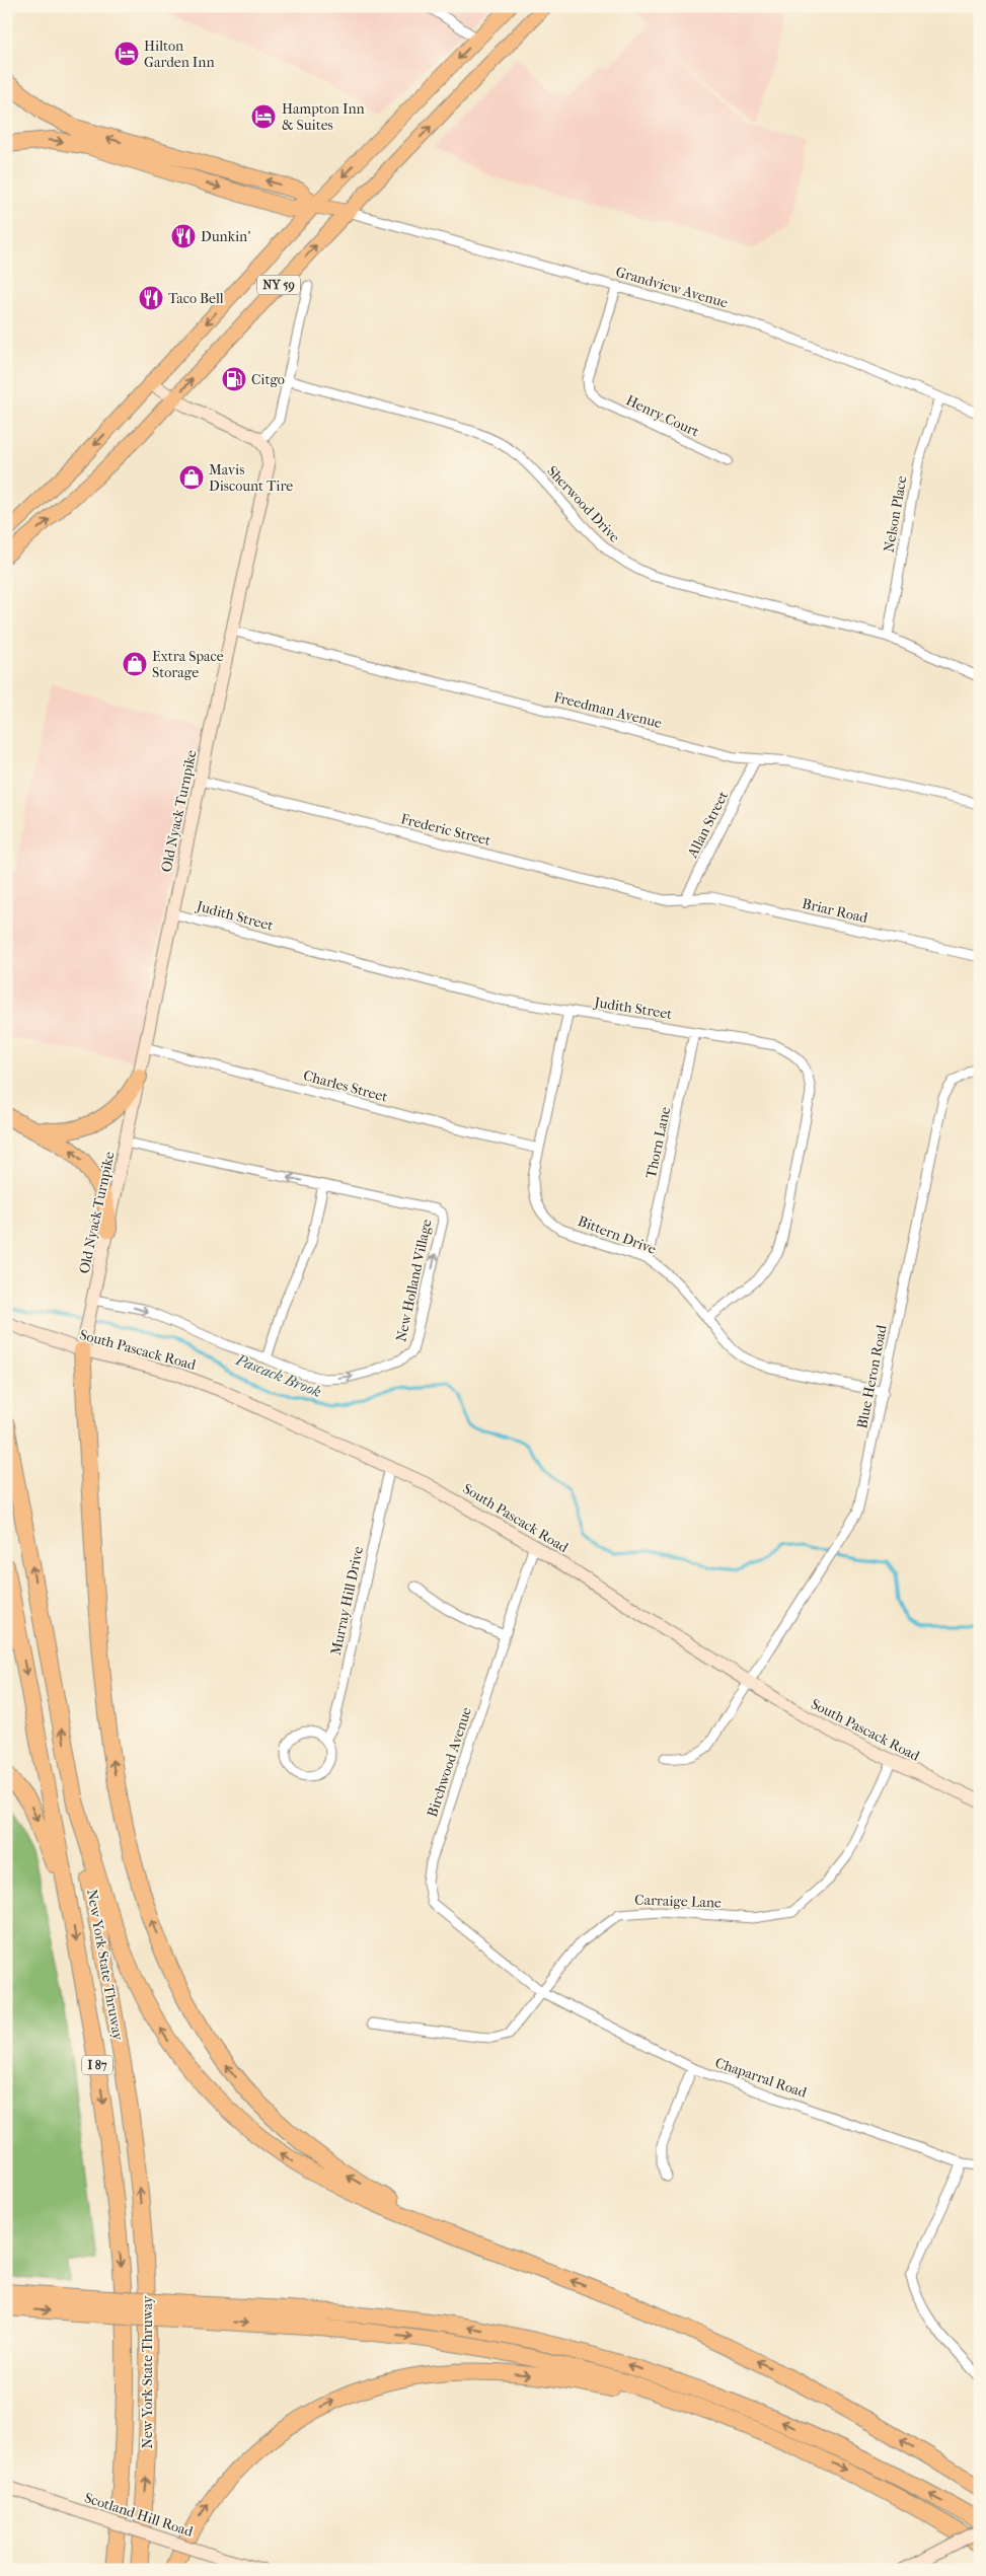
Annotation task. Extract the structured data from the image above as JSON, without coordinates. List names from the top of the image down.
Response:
{
  "streets": {
    "highway": ["New York State Thruway", "I 87"],
    "main road": ["NY 59"],
    "street": [
      "Grandview Avenue",
      "Henry Court",
      "Sherwood Drive",
      "Nelson Place",
      "Freedman Avenue",
      "Old Nyack Turnpike",
      "Allan Street",
      "Frederic Street",
      "Briar Road",
      "Judith Street",
      "Charles Street",
      "Thorn Lane",
      "Bittern Drive",
      "New Holland Village",
      "South Pascack Road",
      "Blue Heron Road",
      "Murray Hill Drive",
      "Birchwood Avenue",
      "Carraige Lane",
      "Chaparral Road",
      "Scotland Hill Road"
    ]
  },
  "crossings": [
    ["NY 59", "Grandview Avenue"],
    ["Grandview Avenue", "Henry Court"],
    ["Grandview Avenue", "Nelson Place"],
    ["Sherwood Drive", "Nelson Place"],
    ["Freedman Avenue", "Old Nyack Turnpike"],
    ["Freedman Avenue", "Allan Street"],
    ["Old Nyack Turnpike", "Frederic Street"],
    ["Old Nyack Turnpike", "Judith Street"],
    ["Old Nyack Turnpike", "Charles Street"],
    ["Old Nyack Turnpike", "New Holland Village"],
    ["Old Nyack Turnpike", "South Pascack Road"],
    ["Allan Street", "Frederic Street"],
    ["Allan Street", "Briar Road"],
    ["Frederic Street", "Briar Road"],
    ["Judith Street", "Thorn Lane"],
    ["Judith Street", "Bittern Drive"],
    ["Charles Street", "Bittern Drive"],
    ["Thorn Lane", "Bittern Drive"],
    ["Bittern Drive", "Blue Heron Road"],
    ["South Pascack Road", "Blue Heron Road"],
    ["South Pascack Road", "Murray Hill Drive"],
    ["South Pascack Road", "Birchwood Avenue"],
    ["South Pascack Road", "Carraige Lane"],
    ["Birchwood Avenue", "Carraige Lane"],
    ["Birchwood Avenue", "Chaparral Road"],
    ["Carraige Lane", "Chaparral Road"]
  ],
  "water": ["Pascack Brook"],
  "places": {
    "hotel": ["Hilton Garden Inn", "Hampton Inn & Suites"],
    "restaurant": ["Dunkin'", "Taco Bell"],
    "fuel station": ["Citgo"],
    "shop": ["Mavis Discount Tire", "Extra Space Storage"]
  }
}
